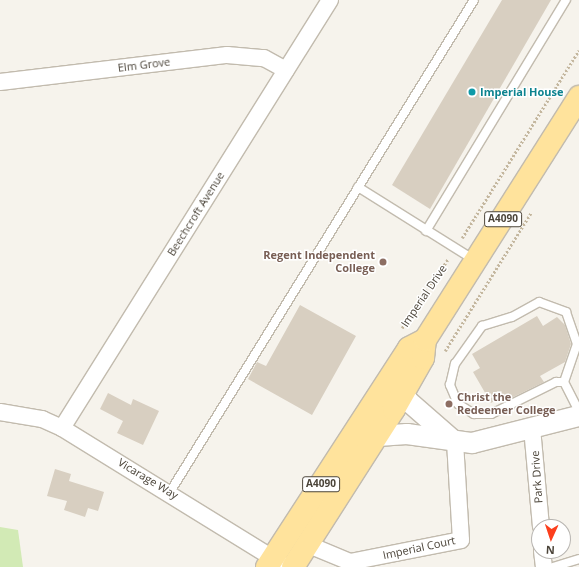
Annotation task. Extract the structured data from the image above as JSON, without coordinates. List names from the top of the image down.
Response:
{
  "streets": {
    "main road": ["A4090"],
    "street": [
      "Elm Grove",
      "Beechcroft Avenue",
      "Park Drive",
      "Vicarage Way",
      "Imperial Court"
    ],
    "path": ["Imperial Drive"]
  },
  "crossings": [
    ["Elm Grove", "Beechcroft Avenue"],
    ["Beechcroft Avenue", "Vicarage Way"],
    ["A4090", "Vicarage Way"],
    ["A4090", "Imperial Court"]
  ],
  "places": ["Imperial House", "Regent Independent College", "Christ the Redeemer College"],
  "north": "bottom"
}
